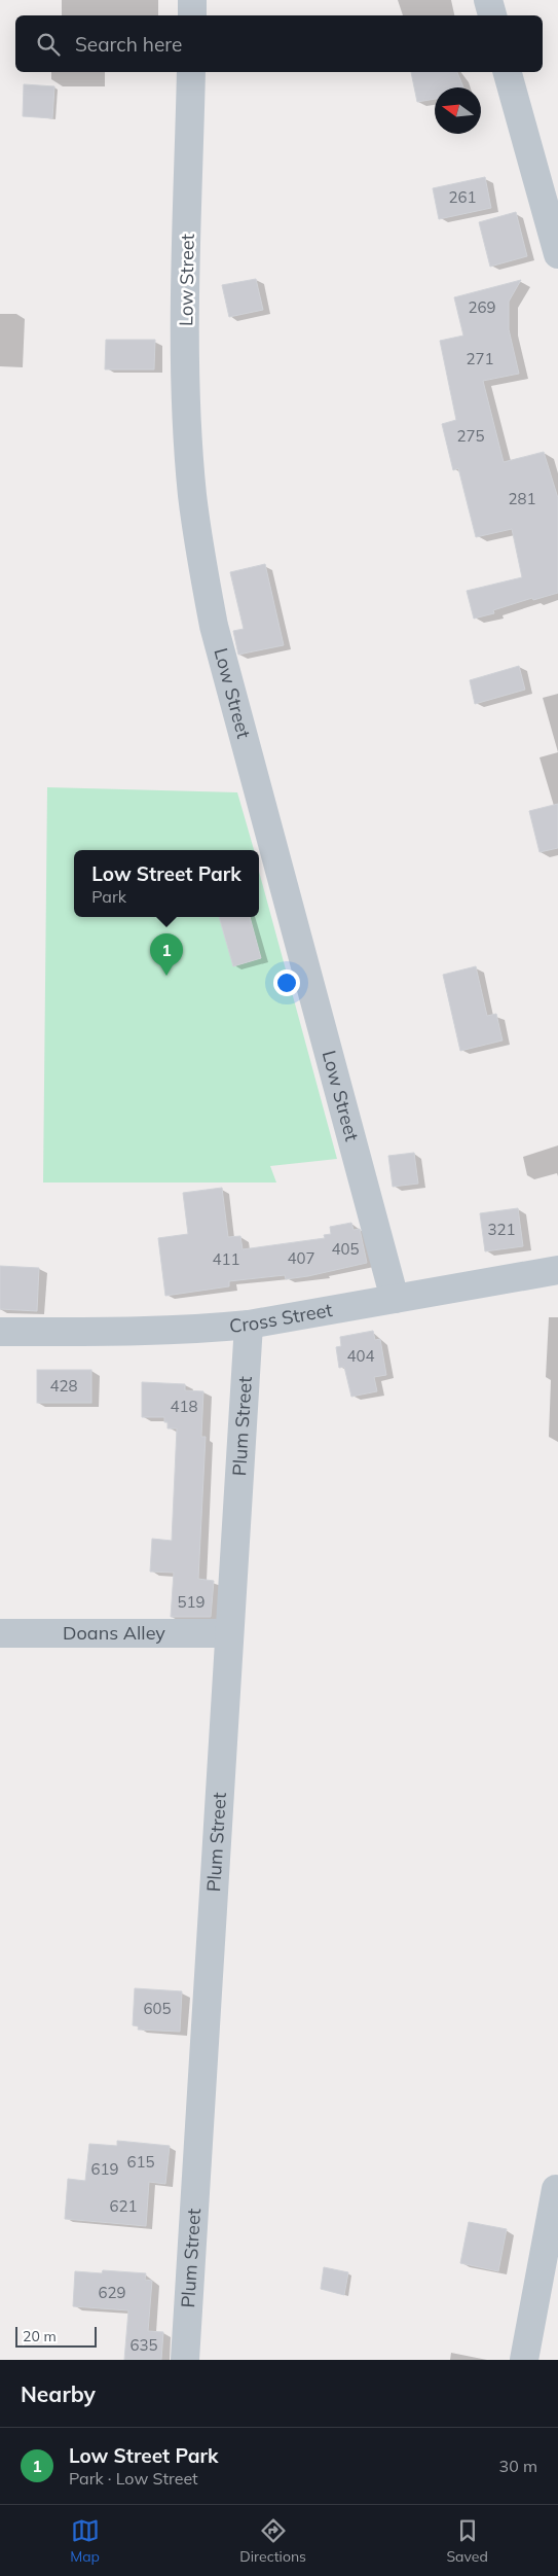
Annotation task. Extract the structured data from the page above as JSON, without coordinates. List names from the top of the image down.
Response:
{
  "streets": {
    "street": [
      "Low Street",
      "Cross Street",
      "Plum Street",
      "Doans Alley"
    ]
  },
  "crossings": [
    ["Low Street", "Cross Street"],
    ["Cross Street", "Plum Street"],
    ["Plum Street", "Doans Alley"]
  ],
  "house_numbers": [
    "261",
    "269",
    "271",
    "275",
    "281",
    "321",
    "405",
    "407",
    "411",
    "404",
    "428",
    "418",
    "519",
    "605",
    "615",
    "619",
    "621",
    "629",
    "635"
  ],
  "scale_bar": "20 m",
  "north": "left",
  "page": {
    "search": "Search here",
    "popup": ["Low Street Park", "Park"],
    "pins": "1",
    "scale": "20 m",
    "heading": "Nearby",
    "list": [
      {
        "mark": "1",
        "name": "Low Street Park",
        "note": "Park · Low Street",
        "value": "30 m"
      }
    ],
    "nav": ["Map", "Directions", "Saved"]
  }
}
